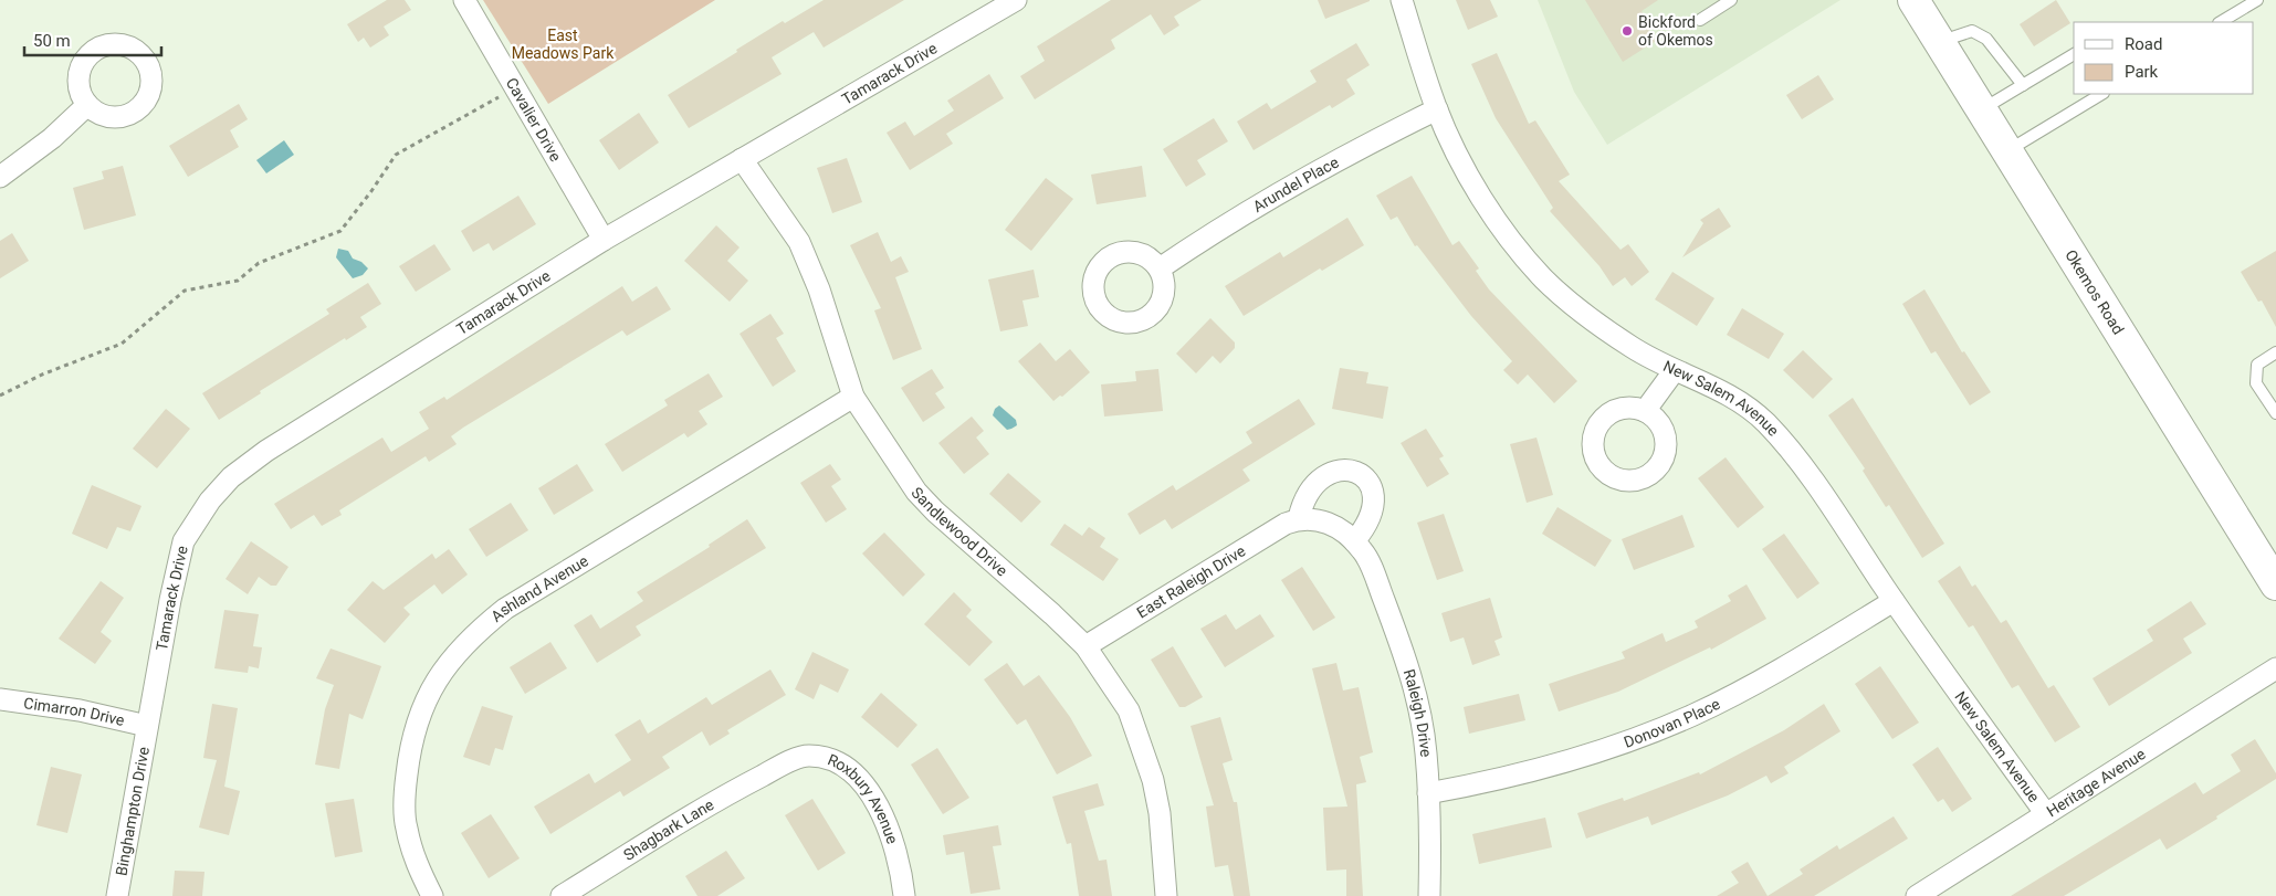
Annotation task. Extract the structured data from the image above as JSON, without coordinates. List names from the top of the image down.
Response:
{
  "streets": {
    "main road": ["Okemos Road"],
    "street": [
      "Tamarack Drive",
      "Cavalier Drive",
      "Arundel Place",
      "New Salem Avenue",
      "Sandlewood Drive",
      "East Raleigh Drive",
      "Ashland Avenue",
      "Cimarron Drive",
      "Raleigh Drive",
      "Donovan Place",
      "Heritage Avenue",
      "Roxbury Avenue",
      "Binghampton Drive",
      "Shagbark Lane"
    ]
  },
  "crossings": [
    ["Tamarack Drive", "Cavalier Drive"],
    ["Tamarack Drive", "Sandlewood Drive"],
    ["Tamarack Drive", "Cimarron Drive"],
    ["Tamarack Drive", "Binghampton Drive"],
    ["Arundel Place", "New Salem Avenue"],
    ["New Salem Avenue", "Donovan Place"],
    ["New Salem Avenue", "Heritage Avenue"],
    ["Sandlewood Drive", "East Raleigh Drive"],
    ["Sandlewood Drive", "Ashland Avenue"],
    ["East Raleigh Drive", "Raleigh Drive"],
    ["Cimarron Drive", "Binghampton Drive"],
    ["Raleigh Drive", "Donovan Place"],
    ["Roxbury Avenue", "Shagbark Lane"]
  ],
  "parks": ["East Meadows Park"],
  "places": ["Bickford of Okemos"],
  "legend": ["Road", "Park"],
  "scale_bar": "50 m"
}
